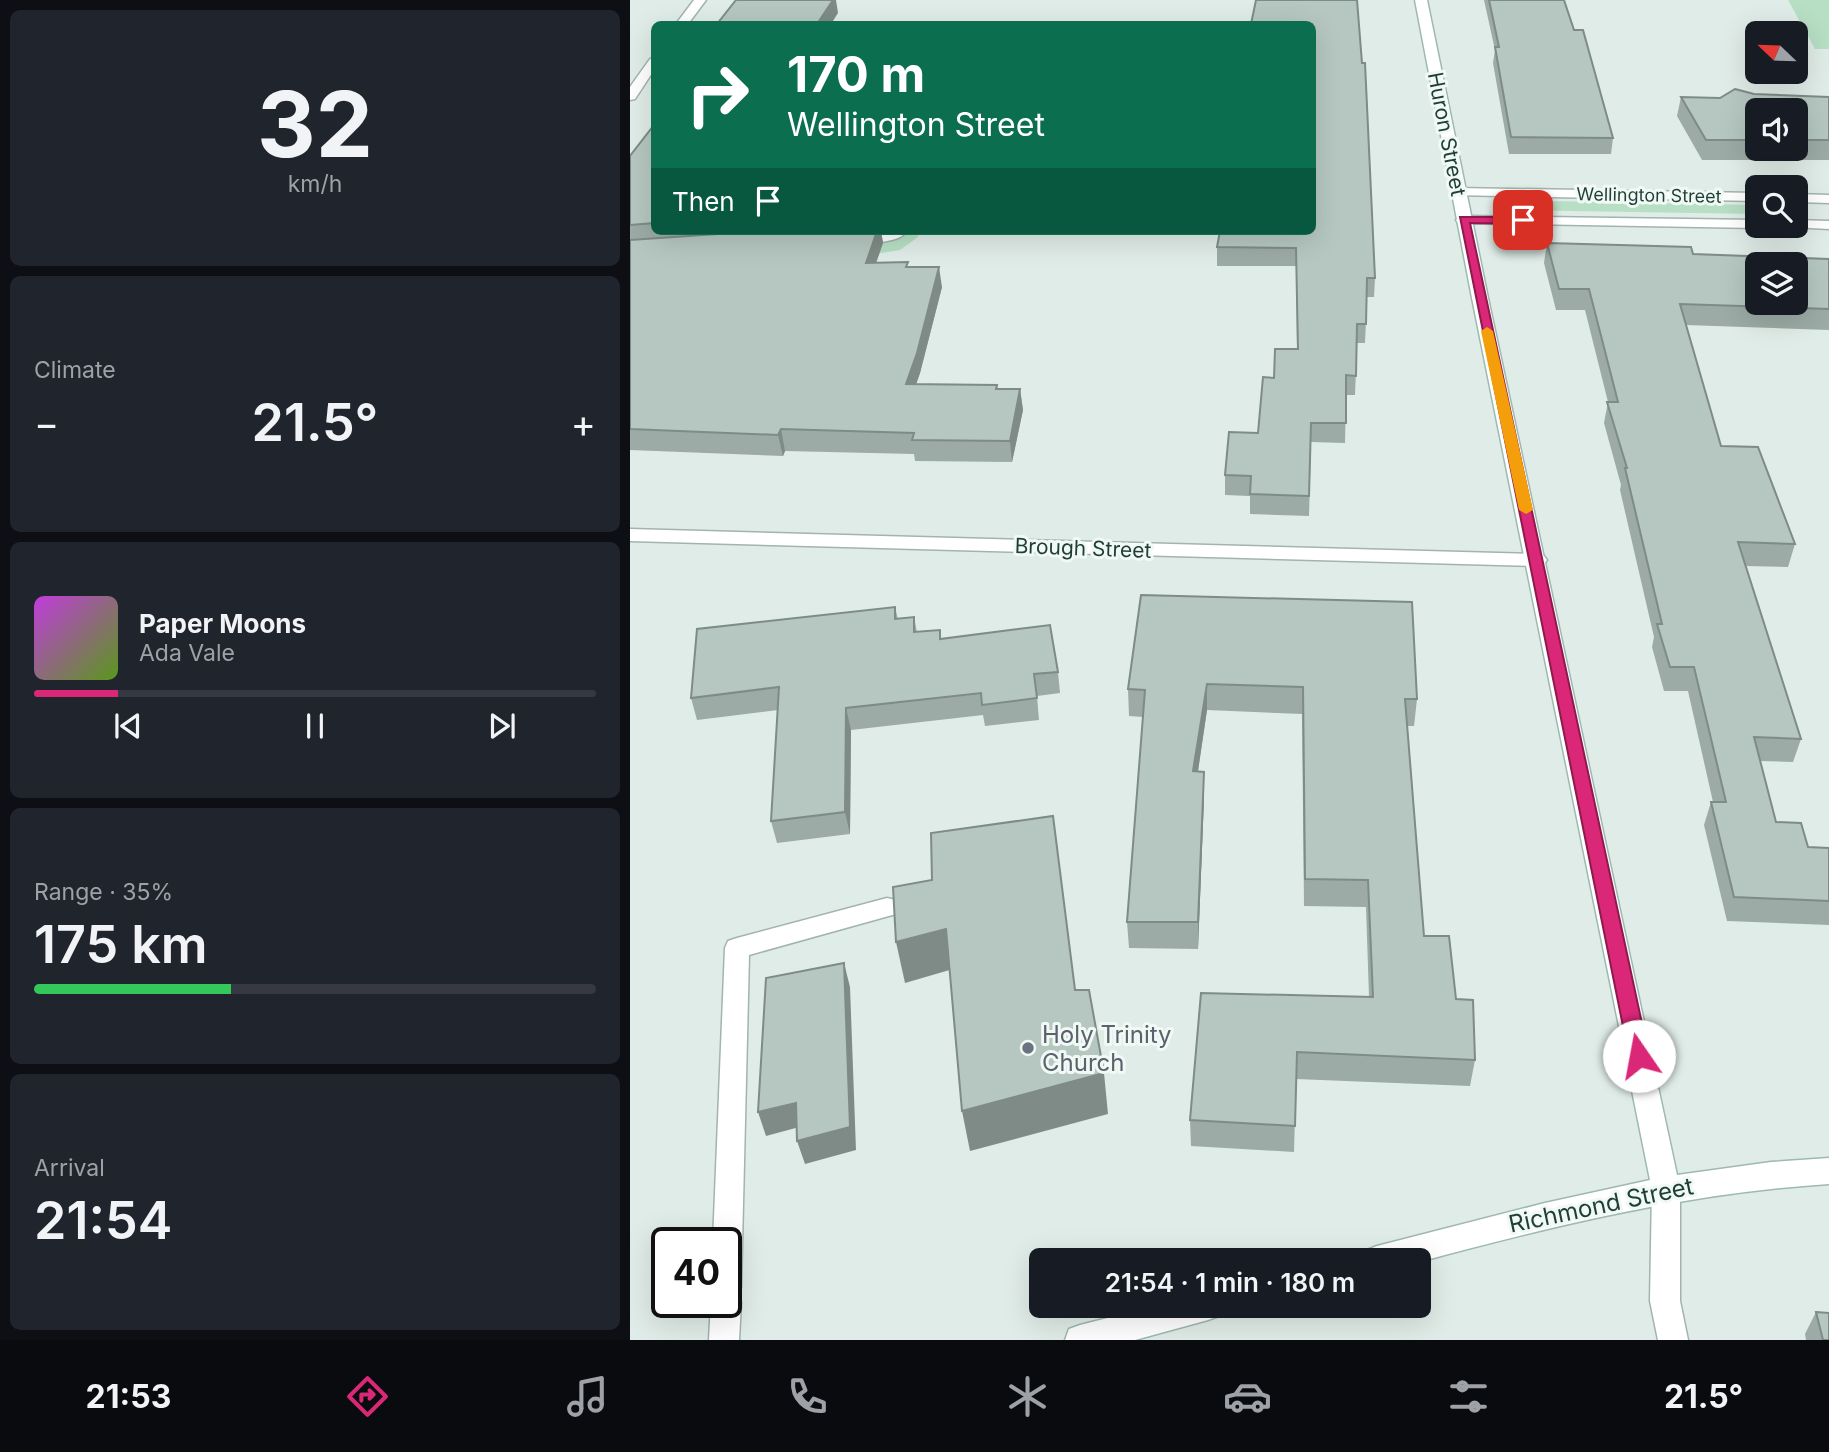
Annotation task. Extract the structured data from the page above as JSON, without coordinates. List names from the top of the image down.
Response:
{
  "streets": {
    "street": [
      "Huron Street",
      "Wellington Street",
      "Brough Street",
      "Richmond Street"
    ]
  },
  "crossings": [
    ["Huron Street", "Wellington Street"],
    ["Huron Street", "Brough Street"],
    ["Huron Street", "Richmond Street"]
  ],
  "places": ["Holy Trinity Church"],
  "north": "top left",
  "page": {
    "tile": [
      ["32", "km/h"],
      "Climate",
      ["Range · 35%", "175 km"],
      ["Arrival", "21:54"]
    ],
    "turn": ["170 m", "Wellington Street"],
    "then": "Then",
    "heat": ["−", "21.5°", "+"],
    "song": ["Paper Moons", "Ada Vale"],
    "limit": "40",
    "trip": "21:54 · 1 min · 180 m",
    "tabs": ["21:53", "21.5°"]
  }
}
